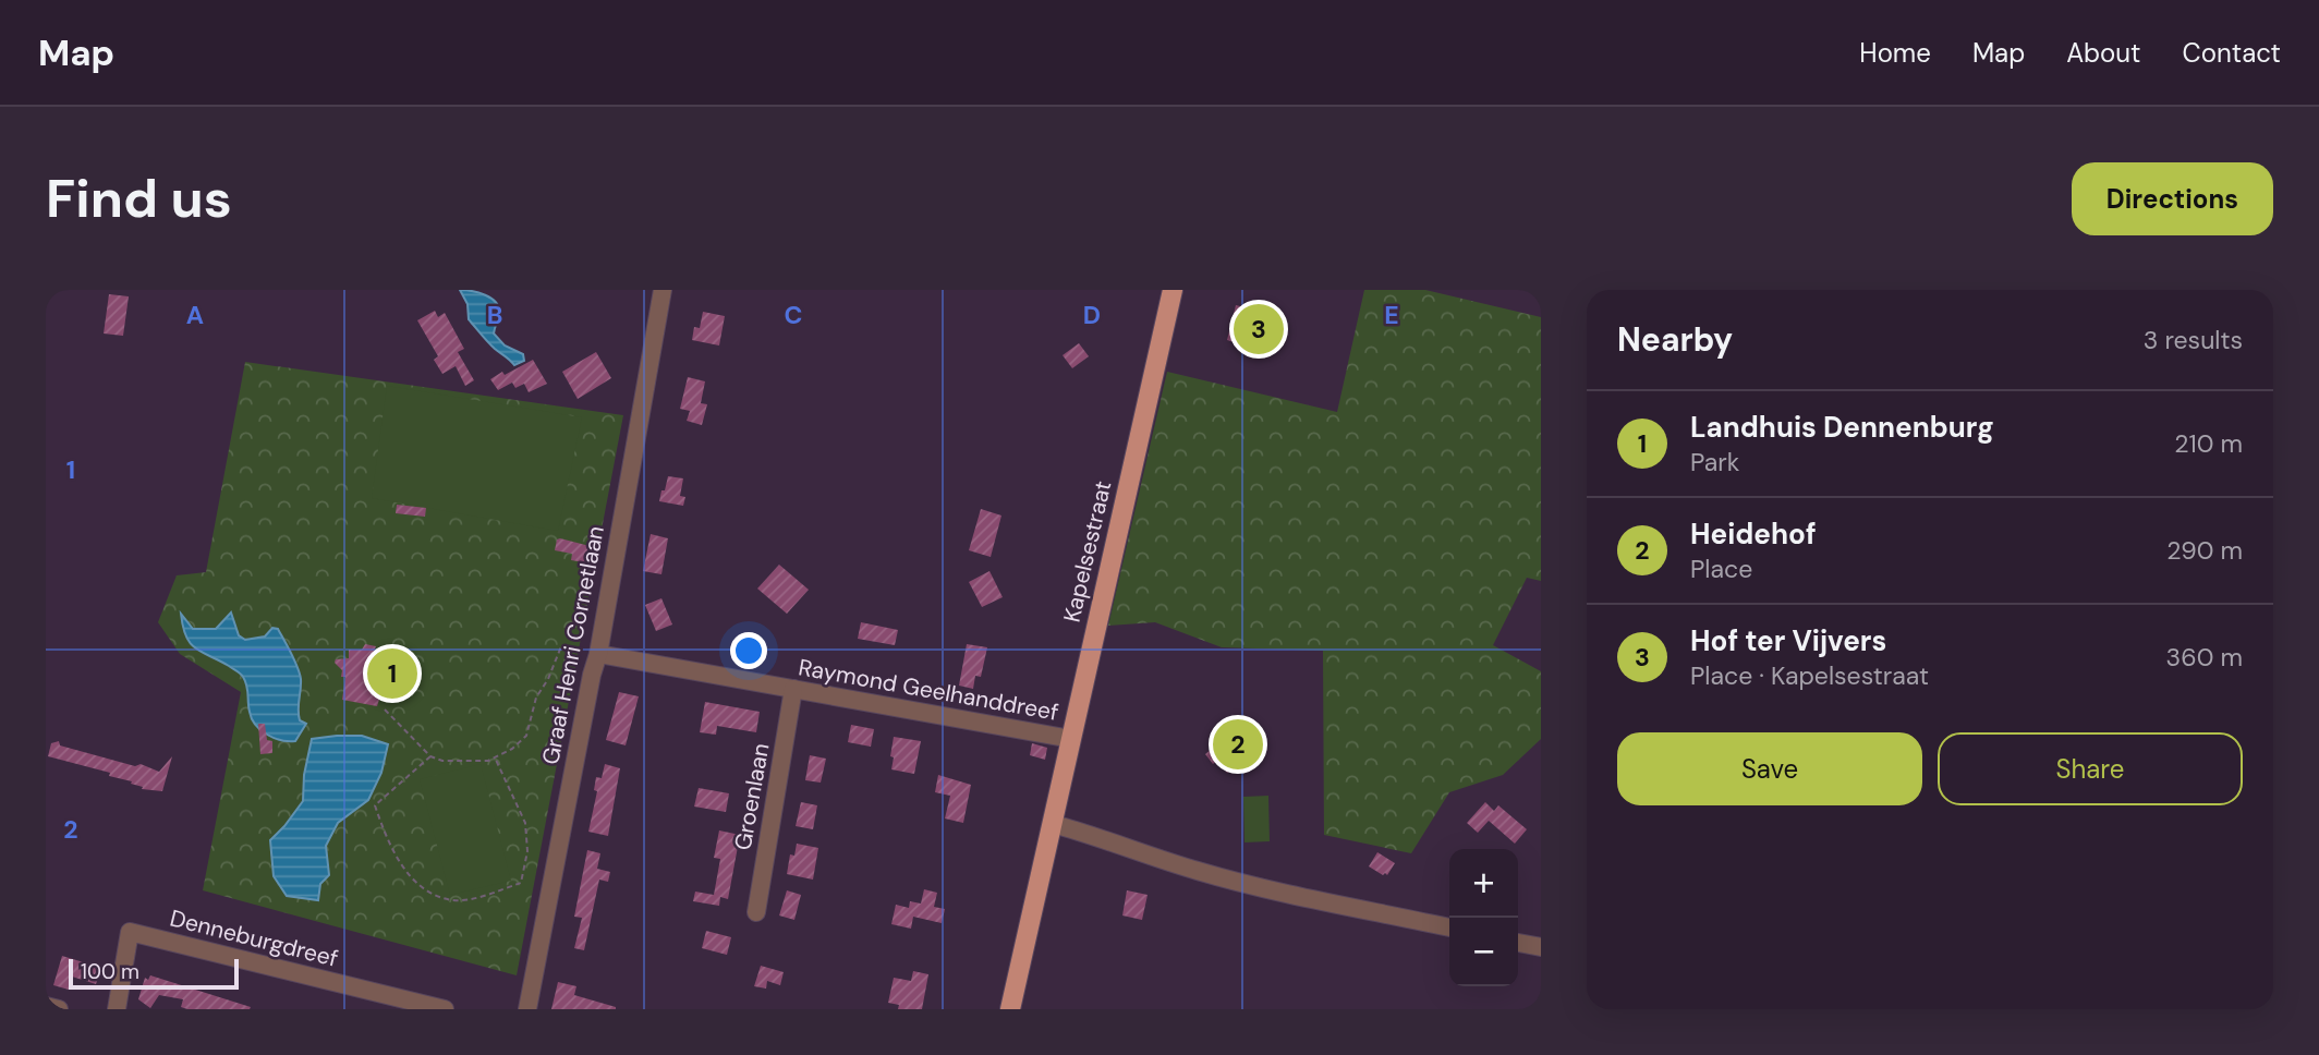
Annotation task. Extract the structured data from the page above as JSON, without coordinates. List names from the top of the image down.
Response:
{
  "streets": {
    "main road": ["Kapelsestraat"],
    "street": [
      "Graaf Henri Cornetlaan",
      "Raymond Geelhanddreef",
      "Groenlaan",
      "Denneburgdreef"
    ]
  },
  "crossings": [
    ["Kapelsestraat", "Raymond Geelhanddreef"],
    ["Graaf Henri Cornetlaan", "Raymond Geelhanddreef"],
    ["Raymond Geelhanddreef", "Groenlaan"]
  ],
  "scale_bar": "100 m",
  "page": {
    "header": "Map",
    "nav": [
      "Home",
      "Map",
      "About",
      "Contact"
    ],
    "buttons": [
      "Directions",
      ["Save", "Share"]
    ],
    "title": "Find us",
    "heading": ["Nearby", "3 results"],
    "pins": ["3", "1", "2"],
    "list": [
      {
        "mark": "1",
        "name": "Landhuis Dennenburg",
        "note": "Park",
        "value": "210 m"
      },
      {
        "mark": "2",
        "name": "Heidehof",
        "note": "Place",
        "value": "290 m"
      },
      {
        "mark": "3",
        "name": "Hof ter Vijvers",
        "note": "Place · Kapelsestraat",
        "value": "360 m"
      }
    ],
    "map_buttons": ["+", "−"],
    "scale": "100 m"
  },
  "grid": {
    "columns": [
      "A",
      "B",
      "C",
      "D",
      "E"
    ],
    "rows": ["1", "2"]
  }
}
